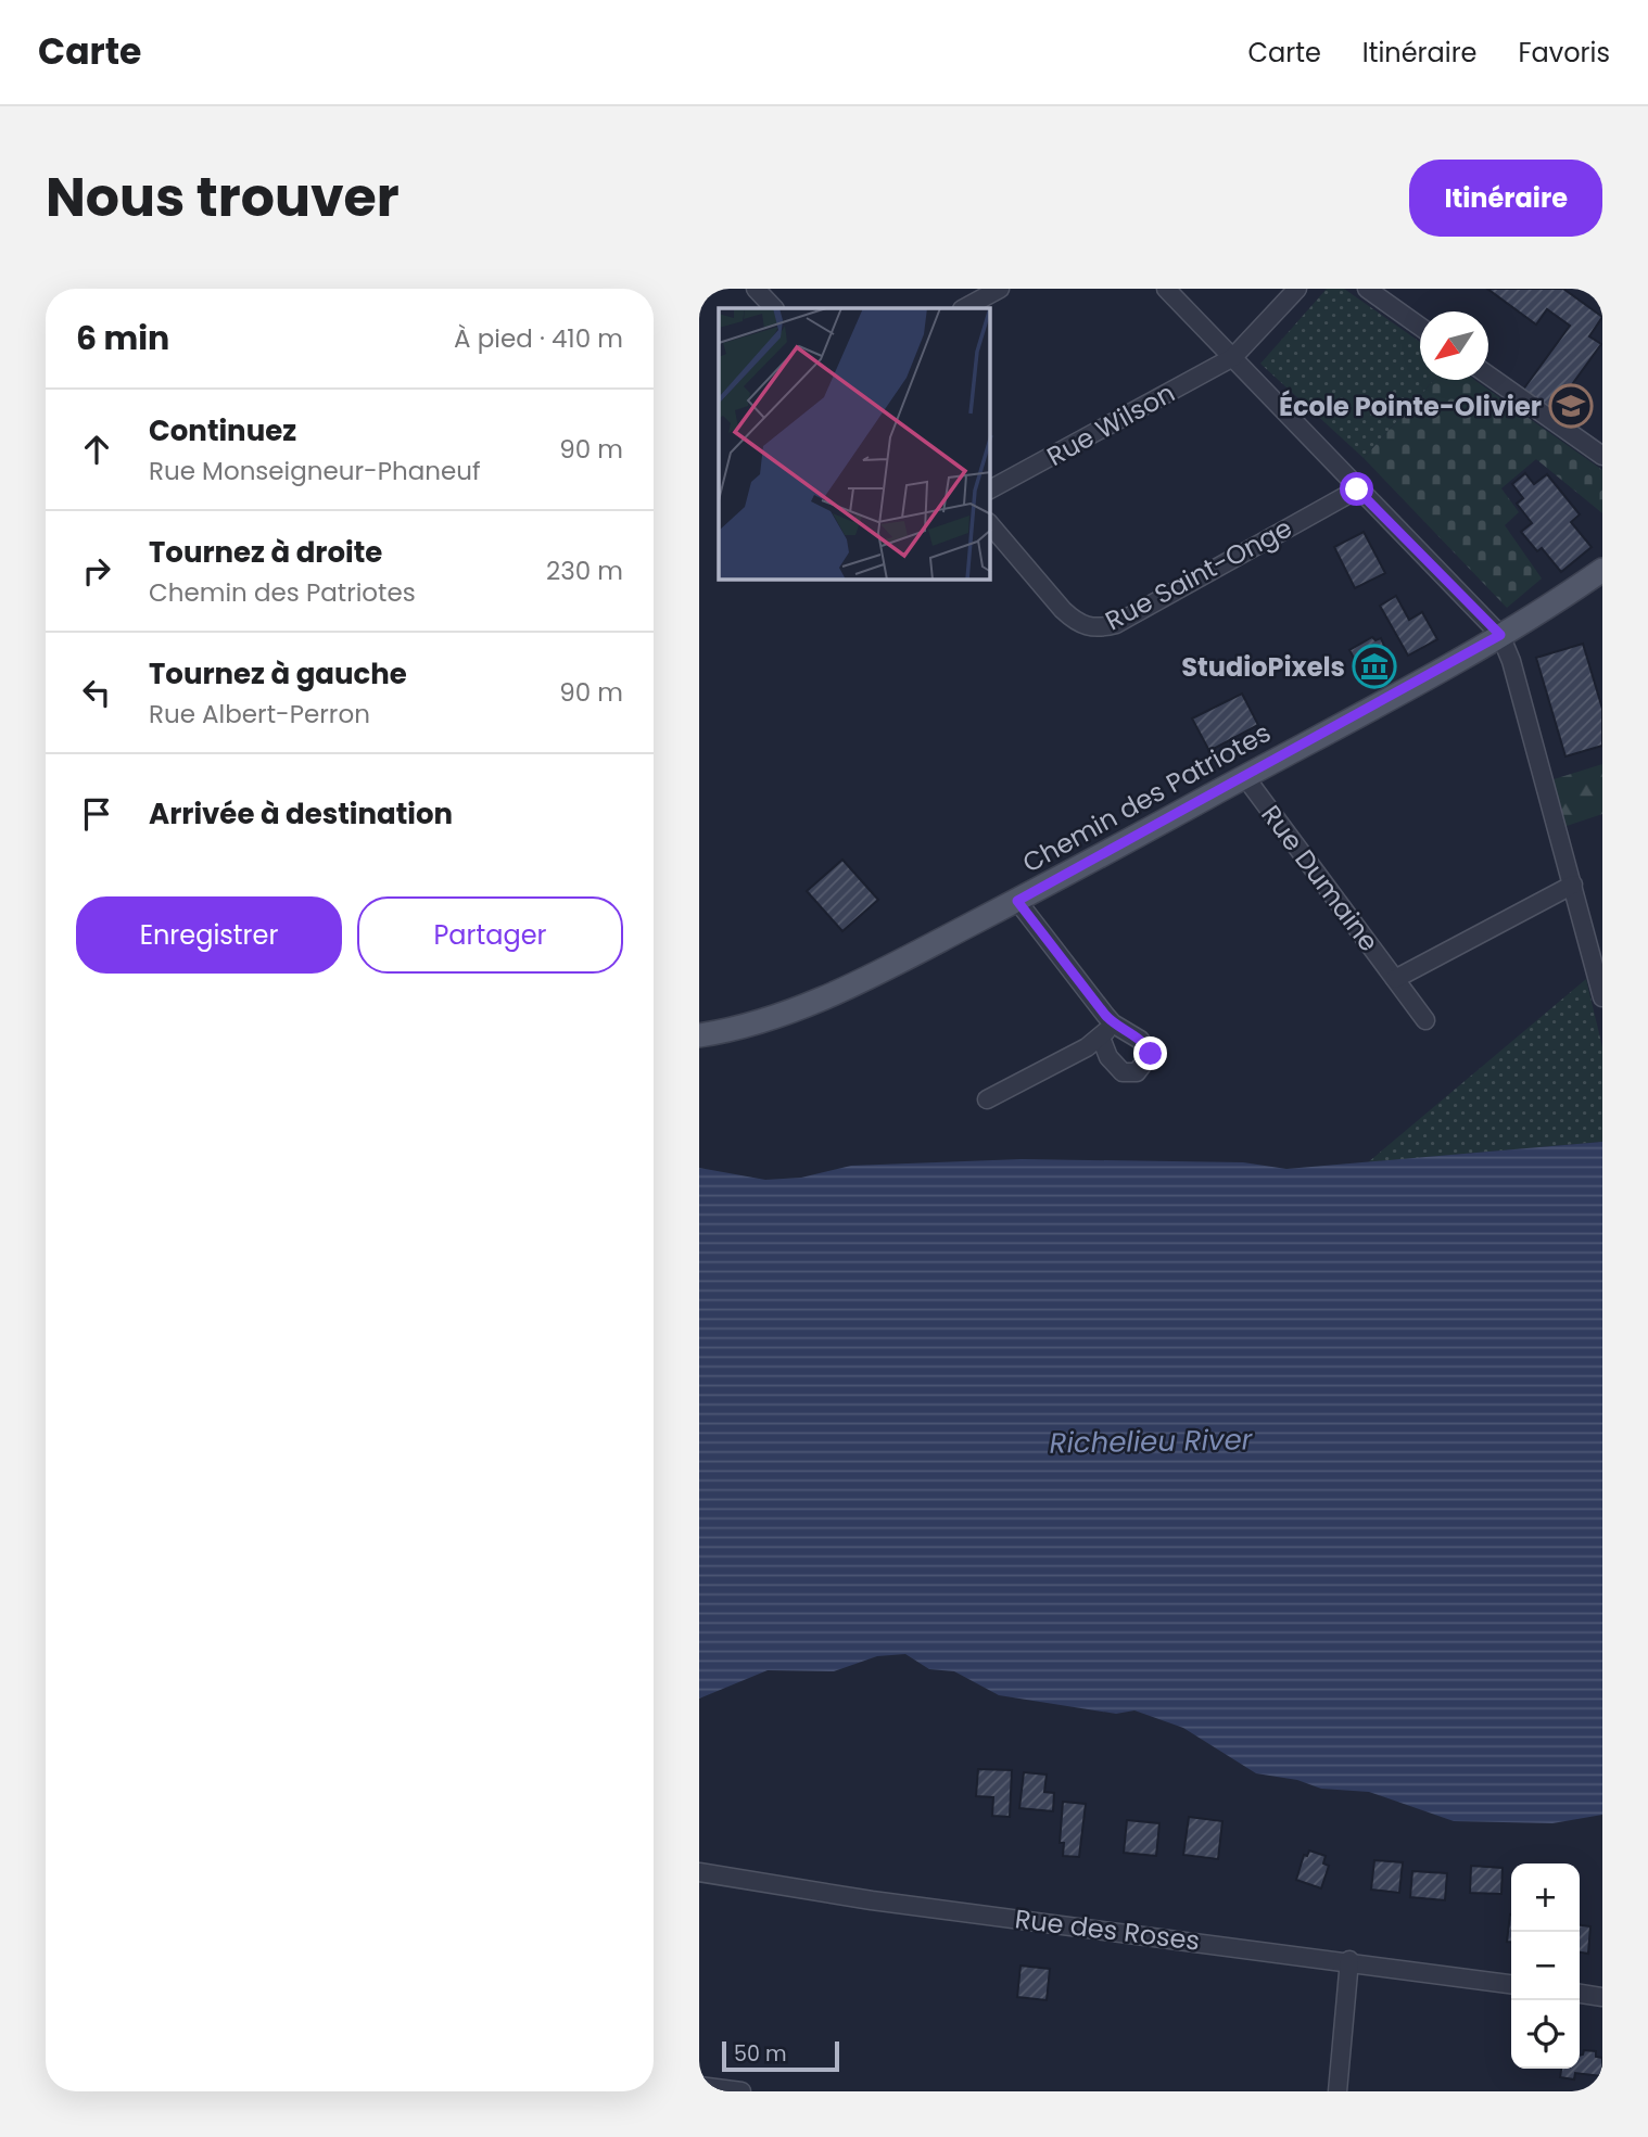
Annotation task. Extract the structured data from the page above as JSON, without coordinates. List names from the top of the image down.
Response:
{
  "streets": {
    "main road": ["Chemin des Patriotes"],
    "street": [
      "Rue Wilson",
      "Rue Saint-Onge",
      "Rue Dumaine",
      "Rue des Roses"
    ]
  },
  "crossings": [
    ["Chemin des Patriotes", "Rue Dumaine"]
  ],
  "water": ["Richelieu River"],
  "places": {
    "school or university": ["École Pointe-Olivier"],
    "museum": ["StudioPixels"]
  },
  "scale_bar": "50 m",
  "north": "bottom left",
  "page": {
    "header": "Carte",
    "nav": ["Carte", "Itinéraire", "Favoris"],
    "title": "Nous trouver",
    "buttons": [
      "Itinéraire",
      ["Enregistrer", "Partager"]
    ],
    "heading": ["6 min", "À pied · 410 m"],
    "list": [
      ["Continuez", "Rue Monseigneur-Phaneuf", "90 m"],
      ["Tournez à droite", "Chemin des Patriotes", "230 m"],
      ["Tournez à gauche", "Rue Albert-Perron", "90 m"],
      "Arrivée à destination"
    ],
    "map_buttons": ["+", "−"],
    "scale": "50 m"
  }
}
